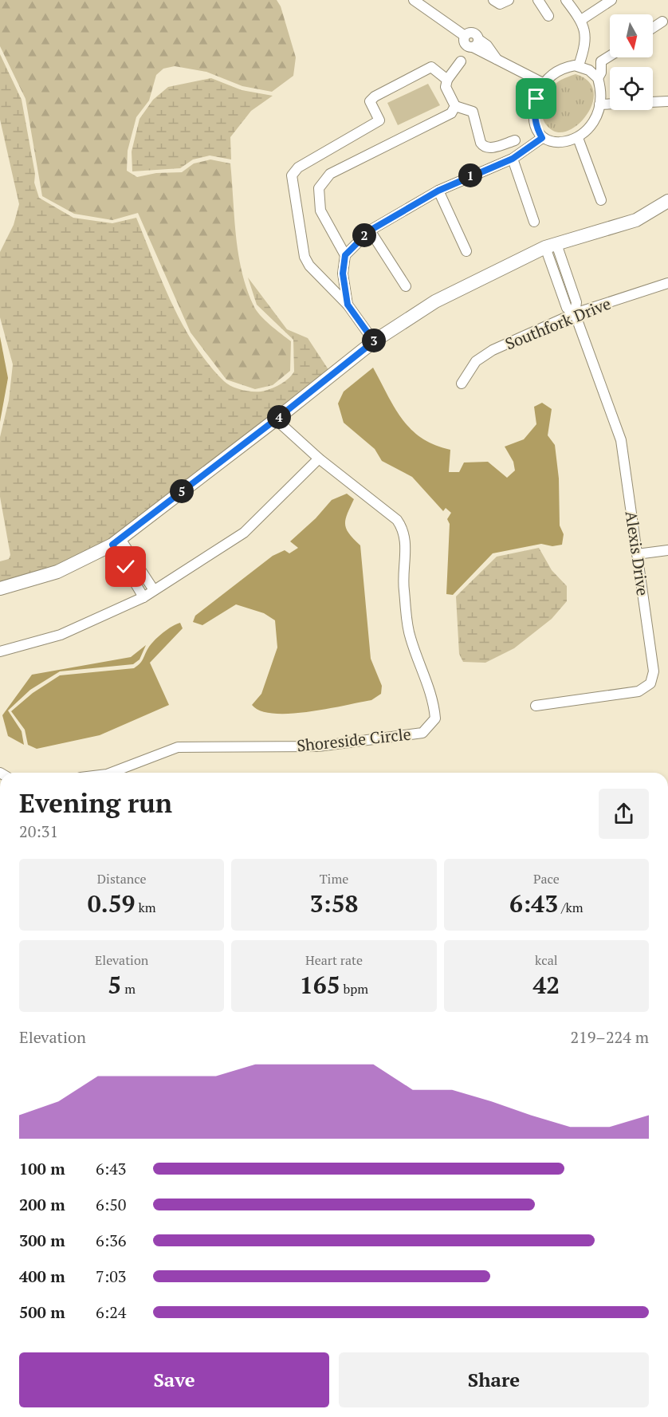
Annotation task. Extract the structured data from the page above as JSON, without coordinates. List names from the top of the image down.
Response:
{
  "streets": {
    "street": ["Southfork Drive", "Alexis Drive", "Shoreside Circle"]
  },
  "crossings": [
    ["Southfork Drive", "Alexis Drive"]
  ],
  "north": "bottom",
  "page": {
    "pins": [
      "1",
      "2",
      "3",
      "4",
      "5"
    ],
    "heading": ["Evening run", "20:31"],
    "stats": [
      ["Distance", "0.59 km"],
      ["Time", "3:58"],
      ["Pace", "6:43 /km"],
      ["Elevation", "5 m"],
      ["Heart rate", "165 bpm"],
      ["kcal", "42"]
    ],
    "chart": ["Elevation", "219–224 m"],
    "list": [
      {
        "name": "100 m",
        "note": "6:43"
      },
      {
        "name": "200 m",
        "note": "6:50"
      },
      {
        "name": "300 m",
        "note": "6:36"
      },
      {
        "name": "400 m",
        "note": "7:03"
      },
      {
        "name": "500 m",
        "note": "6:24"
      }
    ],
    "buttons": ["Save", "Share"]
  }
}
